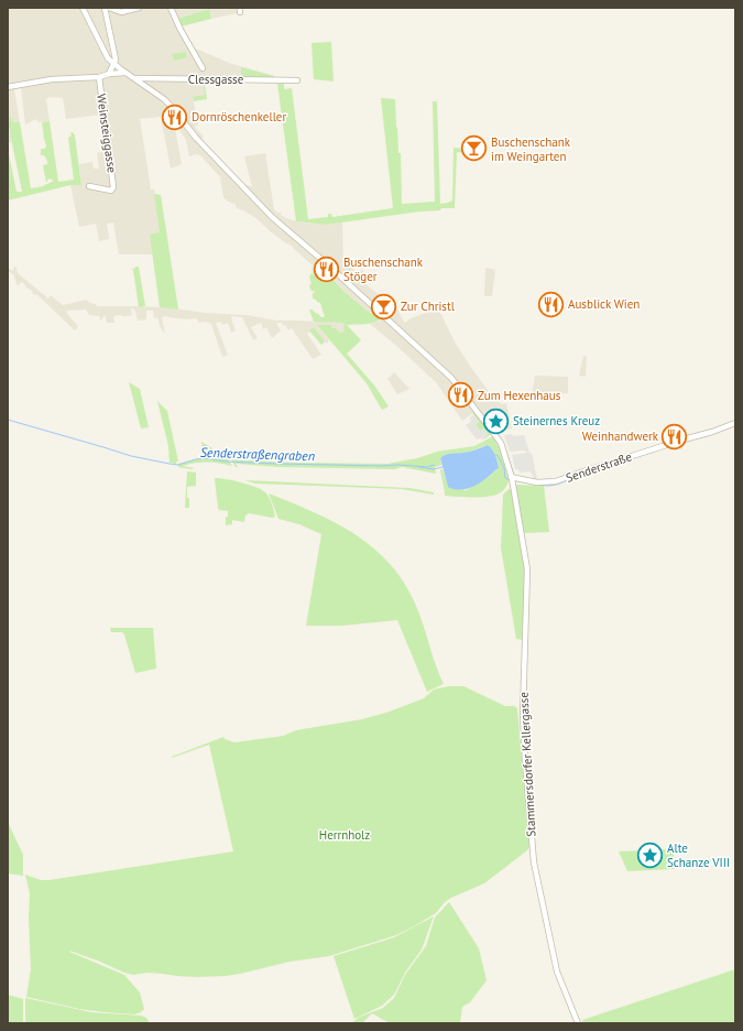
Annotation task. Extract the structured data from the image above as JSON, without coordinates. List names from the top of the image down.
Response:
{
  "streets": {
    "street": [
      "Clessgasse",
      "Weinsteiggasse",
      "Senderstraße",
      "Stammersdorfer Kellergasse"
    ]
  },
  "crossings": [
    ["Clessgasse", "Stammersdorfer Kellergasse"],
    ["Senderstraße", "Stammersdorfer Kellergasse"]
  ],
  "water": ["Senderstraßengraben"],
  "parks": ["Herrnholz"],
  "places": {
    "restaurant": [
      "Dornröschenkeller",
      "Buschenschank Stöger",
      "Ausblick Wien",
      "Zum Hexenhaus",
      "Weinhandwerk"
    ],
    "bar": ["Buschenschank im Weingarten", "Zur Christl"],
    "place": ["Steinernes Kreuz", "Alte Schanze VIII"]
  }
}
